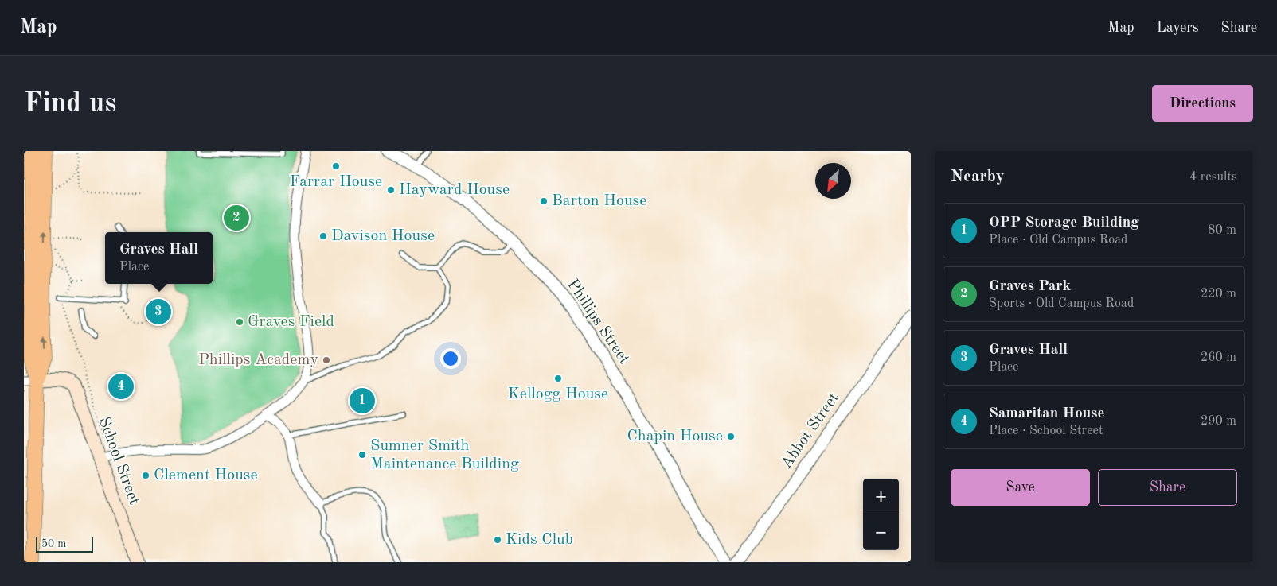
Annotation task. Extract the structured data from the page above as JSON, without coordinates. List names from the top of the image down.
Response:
{
  "streets": {
    "main road": ["School Street"],
    "street": ["Phillips Street", "Abbot Street"]
  },
  "places": [
    "Farrar House",
    "Hayward House",
    "Barton House",
    "Davison House",
    "Graves Field",
    "Phillips Academy",
    "Kellogg House",
    "Chapin House",
    "Sumner Smith Maintenance Building",
    "Clement House",
    "Kids Club"
  ],
  "scale_bar": "50 m",
  "north": "bottom left",
  "page": {
    "header": "Map",
    "nav": ["Map", "Layers", "Share"],
    "buttons": [
      "Directions",
      ["Save", "Share"]
    ],
    "title": "Find us",
    "heading": ["Nearby", "4 results"],
    "list": [
      {
        "mark": "1",
        "name": "OPP Storage Building",
        "note": "Place · Old Campus Road",
        "value": "80 m"
      },
      {
        "mark": "2",
        "name": "Graves Park",
        "note": "Sports · Old Campus Road",
        "value": "220 m"
      },
      {
        "mark": "3",
        "name": "Graves Hall",
        "note": "Place",
        "value": "260 m"
      },
      {
        "mark": "4",
        "name": "Samaritan House",
        "note": "Place · School Street",
        "value": "290 m"
      }
    ],
    "pins": [
      "2",
      "3",
      "4",
      "1"
    ],
    "popup": ["Graves Hall", "Place"],
    "map_buttons": ["+", "−"],
    "scale": "50 m"
  }
}
